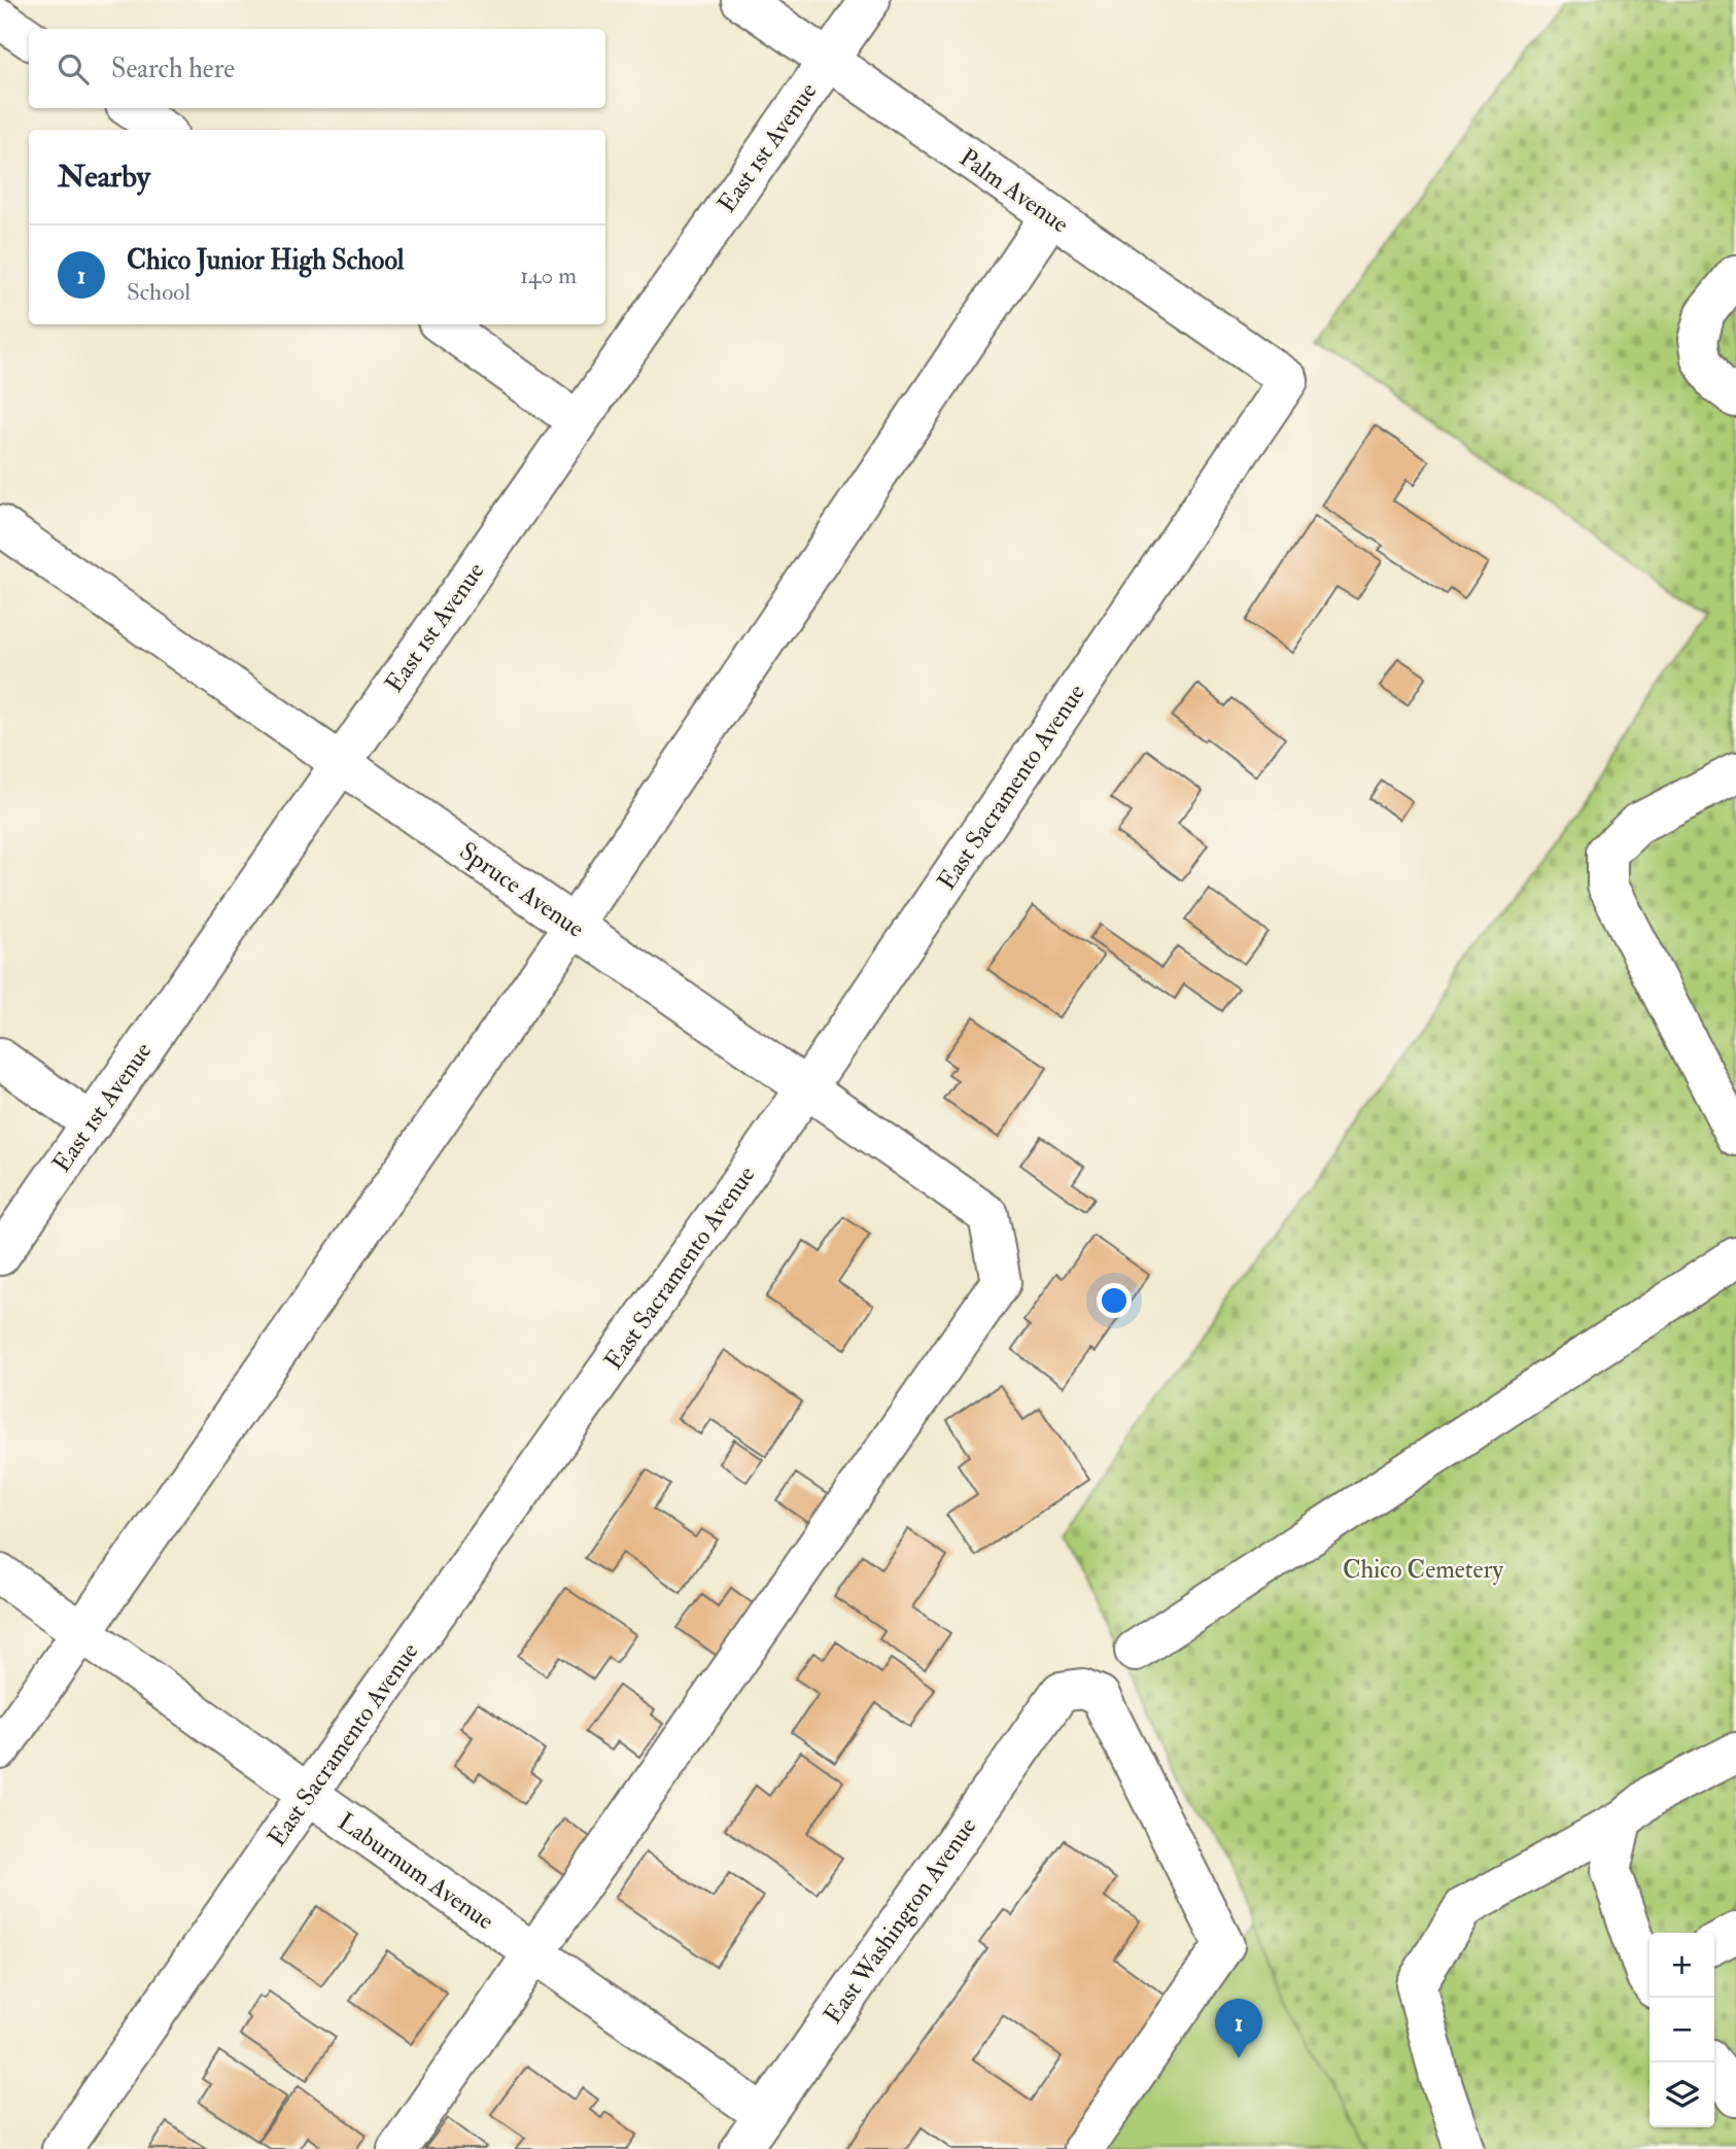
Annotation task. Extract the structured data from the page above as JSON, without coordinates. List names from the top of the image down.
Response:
{
  "streets": {
    "street": [
      "East 1st Avenue",
      "Palm Avenue",
      "East Sacramento Avenue",
      "Spruce Avenue",
      "Laburnum Avenue",
      "East Washington Avenue"
    ]
  },
  "crossings": [
    ["East 1st Avenue", "Palm Avenue"],
    ["East 1st Avenue", "Spruce Avenue"],
    ["Palm Avenue", "East Sacramento Avenue"],
    ["East Sacramento Avenue", "Spruce Avenue"],
    ["East Sacramento Avenue", "Laburnum Avenue"],
    ["Spruce Avenue", "Laburnum Avenue"],
    ["Laburnum Avenue", "East Washington Avenue"]
  ],
  "parks": ["Chico Cemetery"],
  "page": {
    "search": "Search here",
    "heading": "Nearby",
    "list": [
      {
        "mark": "1",
        "name": "Chico Junior High School",
        "note": "School",
        "value": "140 m"
      }
    ],
    "map_buttons": ["+", "−"],
    "pins": "1"
  }
}
